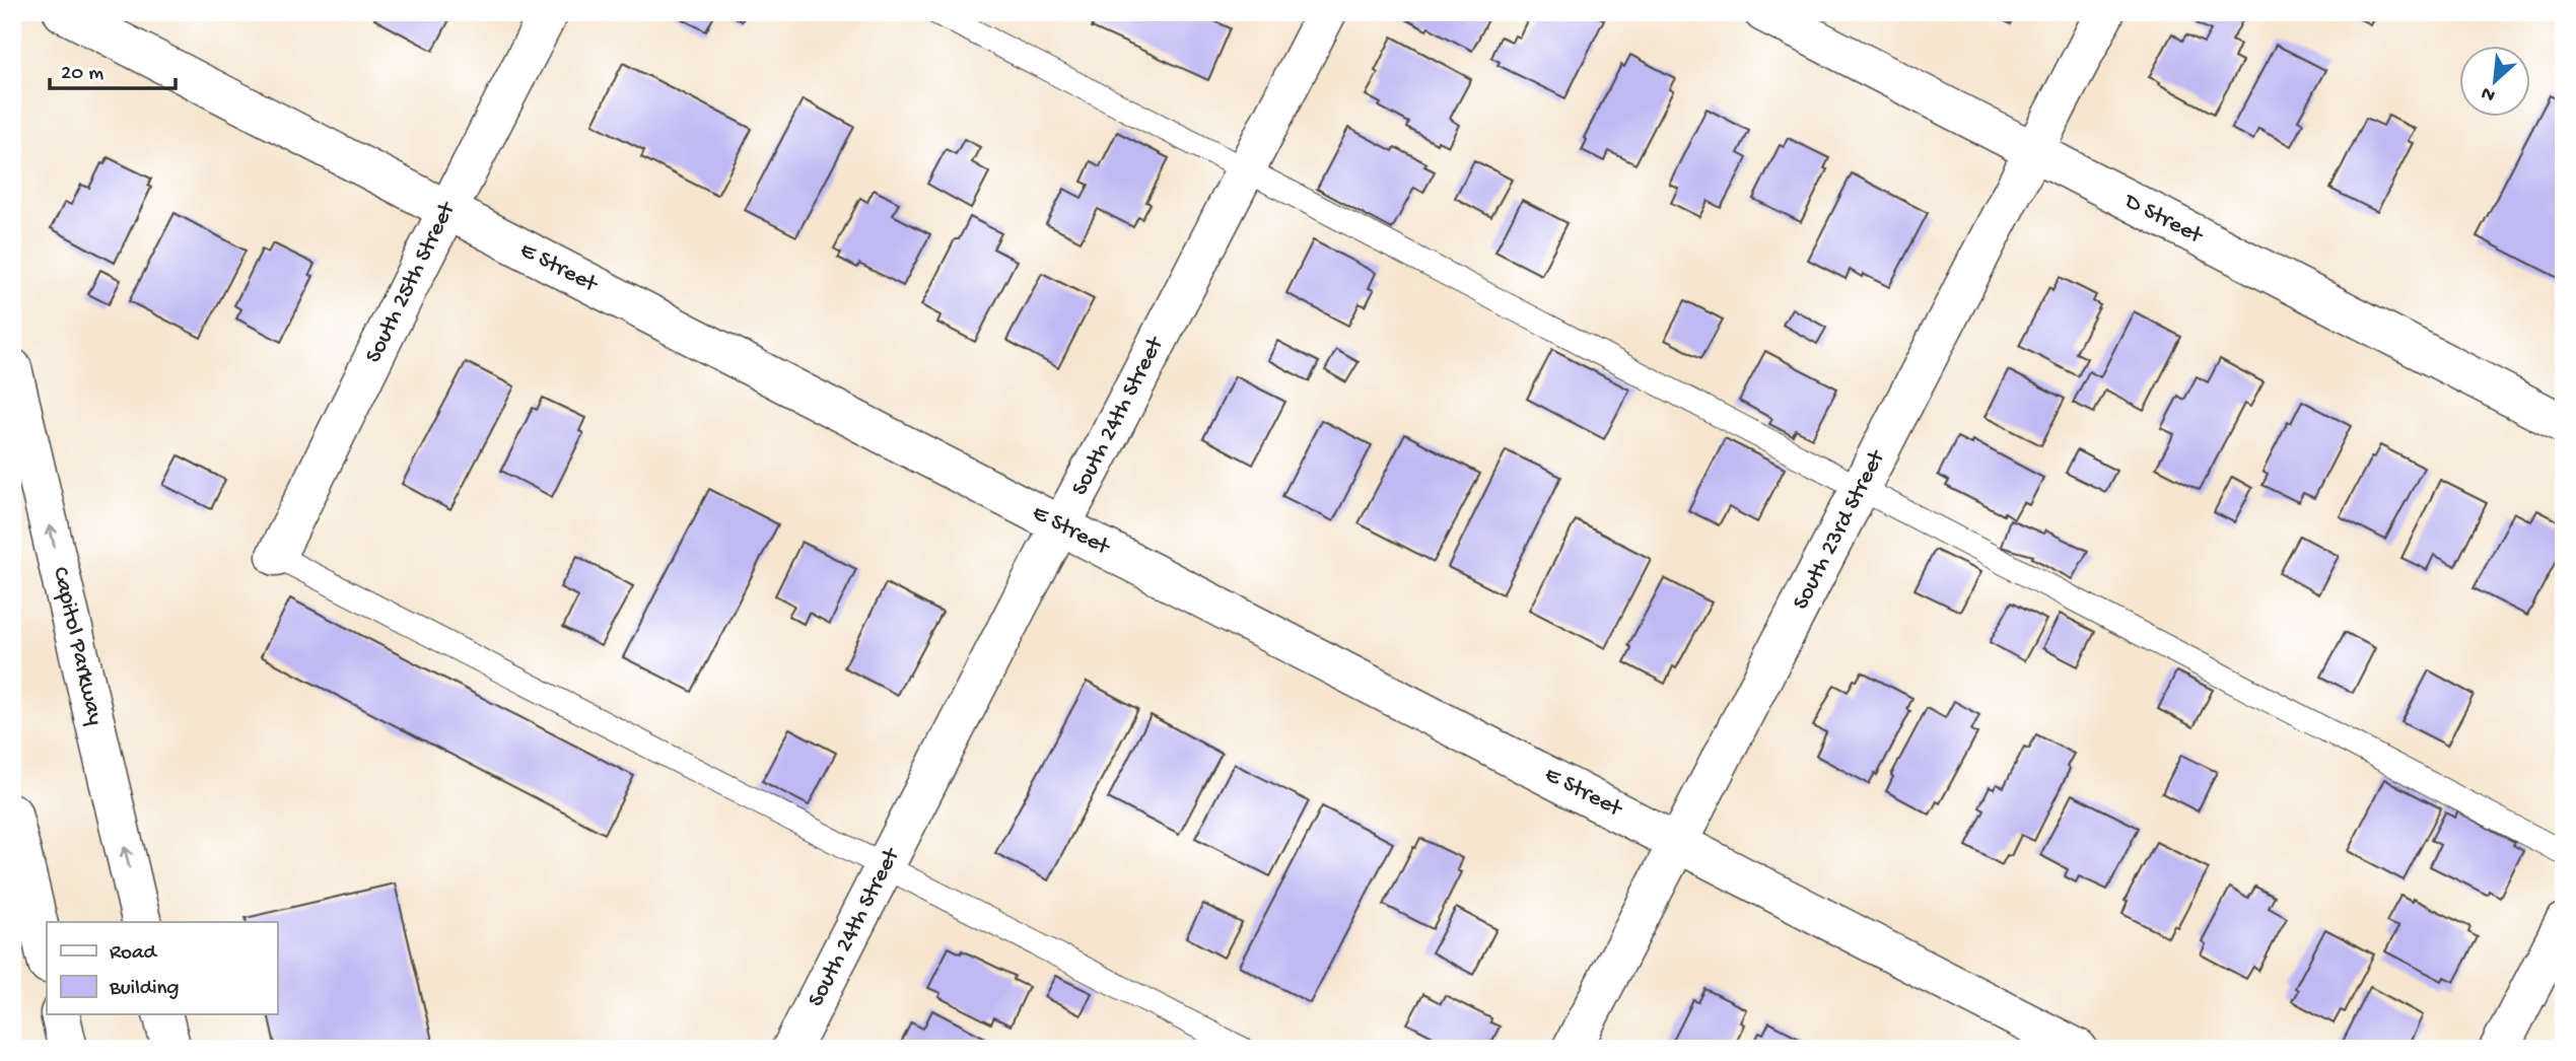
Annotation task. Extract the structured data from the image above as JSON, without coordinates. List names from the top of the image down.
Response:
{
  "streets": {
    "street": [
      "D Street",
      "E Street",
      "South 25th Street",
      "South 24th Street",
      "South 23rd Street",
      "Capitol Parkway"
    ]
  },
  "crossings": [
    ["D Street", "South 23rd Street"],
    ["E Street", "South 25th Street"],
    ["E Street", "South 24th Street"],
    ["E Street", "South 23rd Street"]
  ],
  "one_way": ["Capitol Parkway"],
  "legend": ["Road", "Building"],
  "scale_bar": "20 m",
  "north": "bottom left"
}
